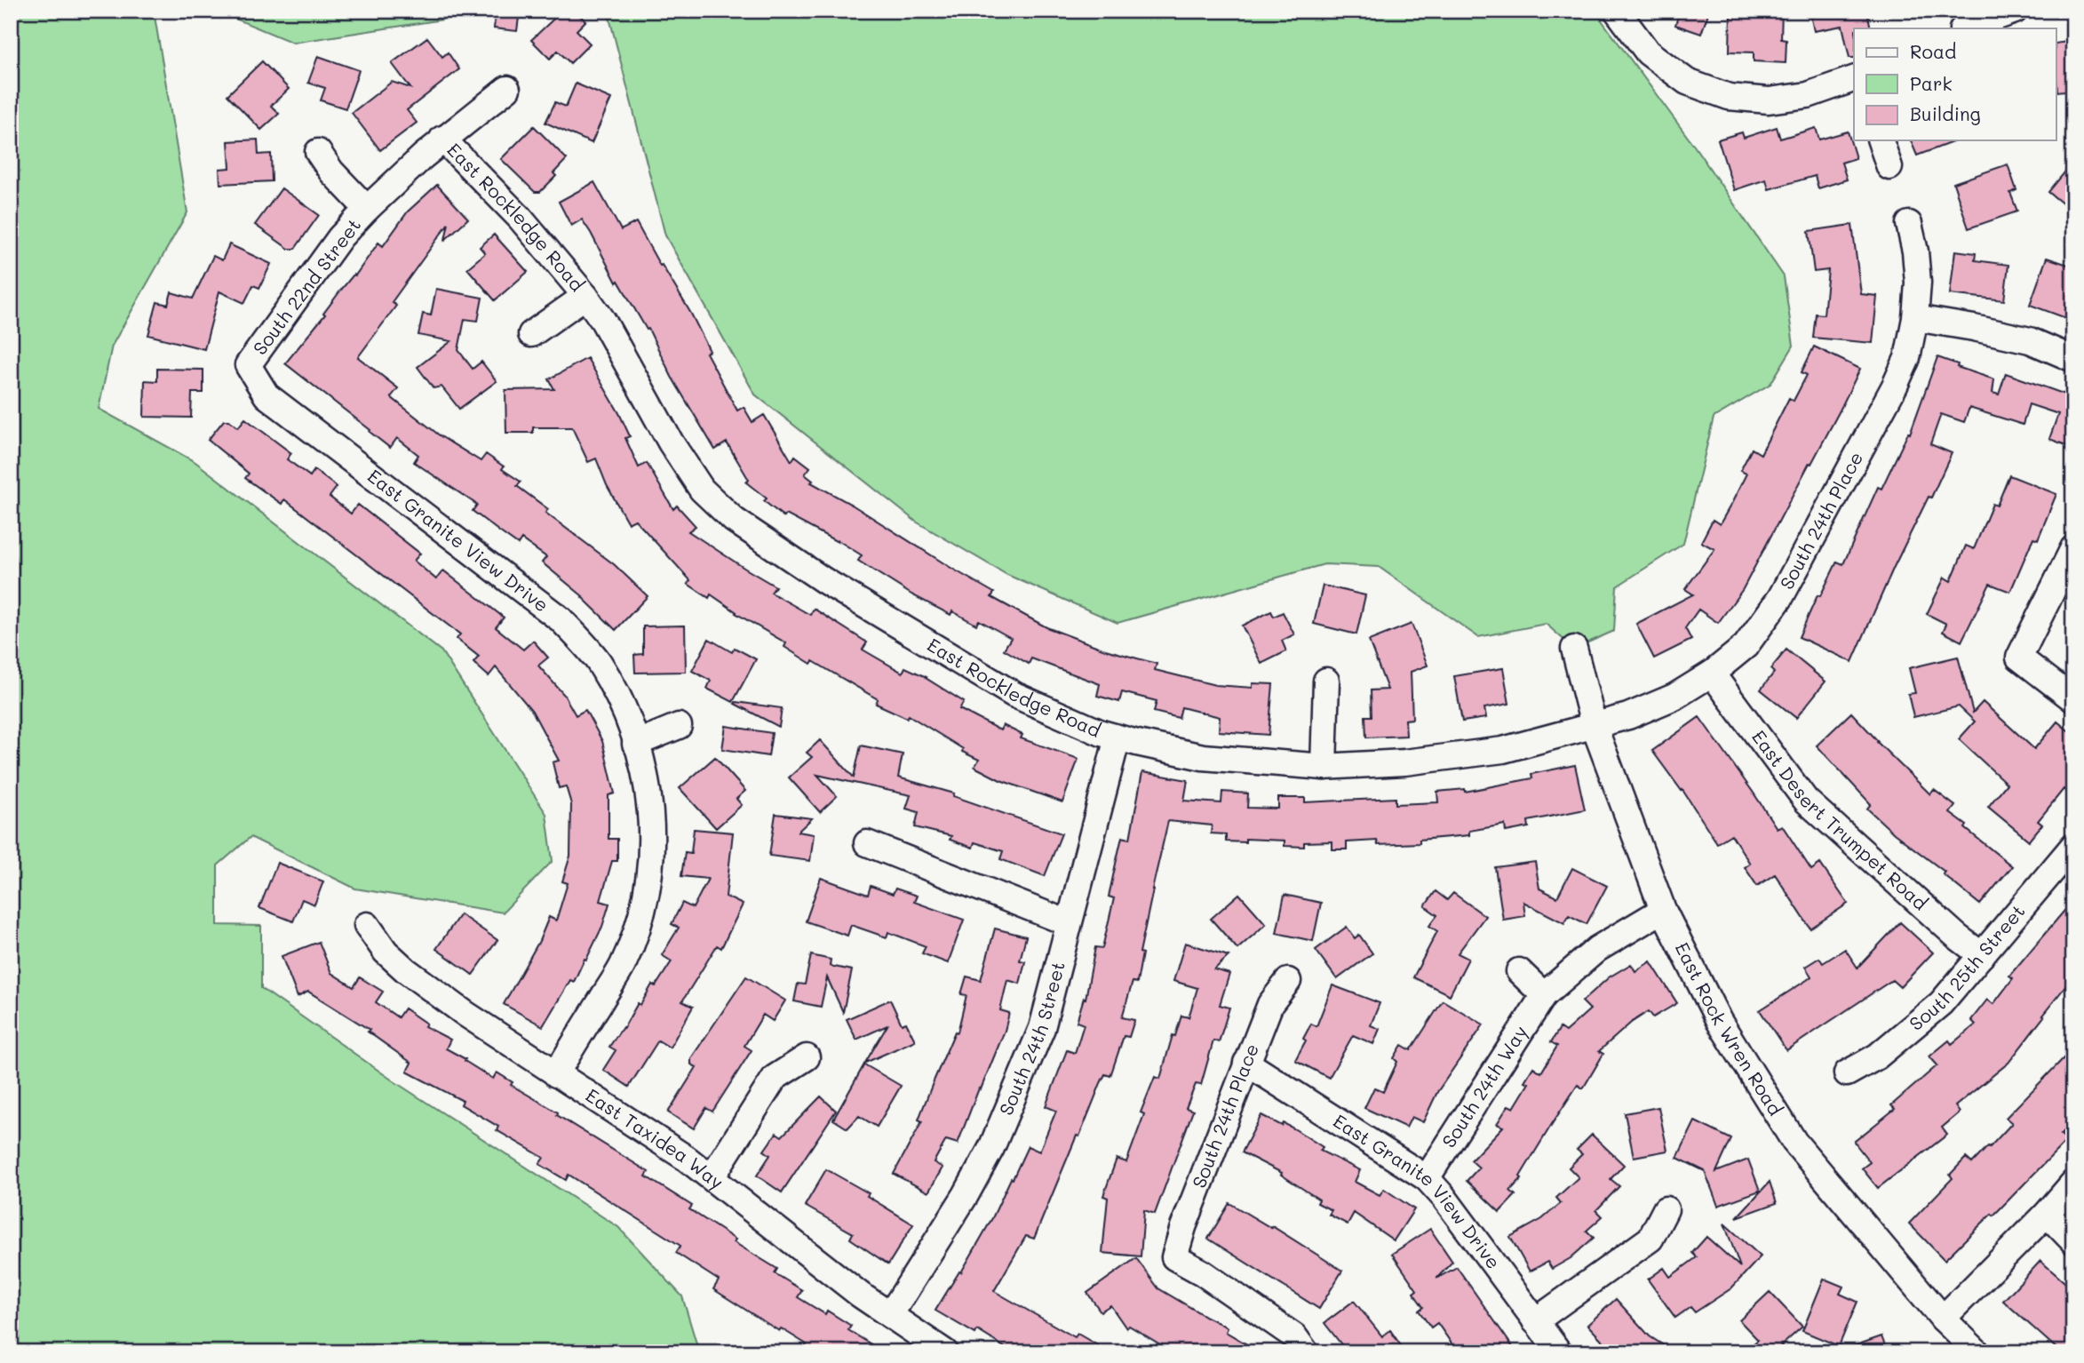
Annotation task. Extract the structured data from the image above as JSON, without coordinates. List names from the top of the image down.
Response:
{
  "streets": {
    "street": [
      "East Rockledge Road",
      "South 22nd Street",
      "South 24th Place",
      "East Granite View Drive",
      "East Desert Trumpet Road",
      "South 25th Street",
      "East Rock Wren Road",
      "South 24th Street",
      "South 24th Way",
      "East Taxidea Way"
    ]
  },
  "crossings": [
    ["East Rockledge Road", "South 22nd Street"],
    ["East Rockledge Road", "South 24th Place"],
    ["East Rockledge Road", "East Rock Wren Road"],
    ["East Rockledge Road", "South 24th Street"],
    ["South 22nd Street", "East Granite View Drive"],
    ["South 24th Place", "East Granite View Drive"],
    ["South 24th Place", "East Desert Trumpet Road"],
    ["South 24th Place", "East Rock Wren Road"],
    ["East Granite View Drive", "South 24th Way"],
    ["East Granite View Drive", "East Taxidea Way"],
    ["East Desert Trumpet Road", "South 25th Street"],
    ["East Rock Wren Road", "South 24th Way"],
    ["South 24th Street", "East Taxidea Way"]
  ],
  "legend": ["Road", "Park", "Building"]
}
